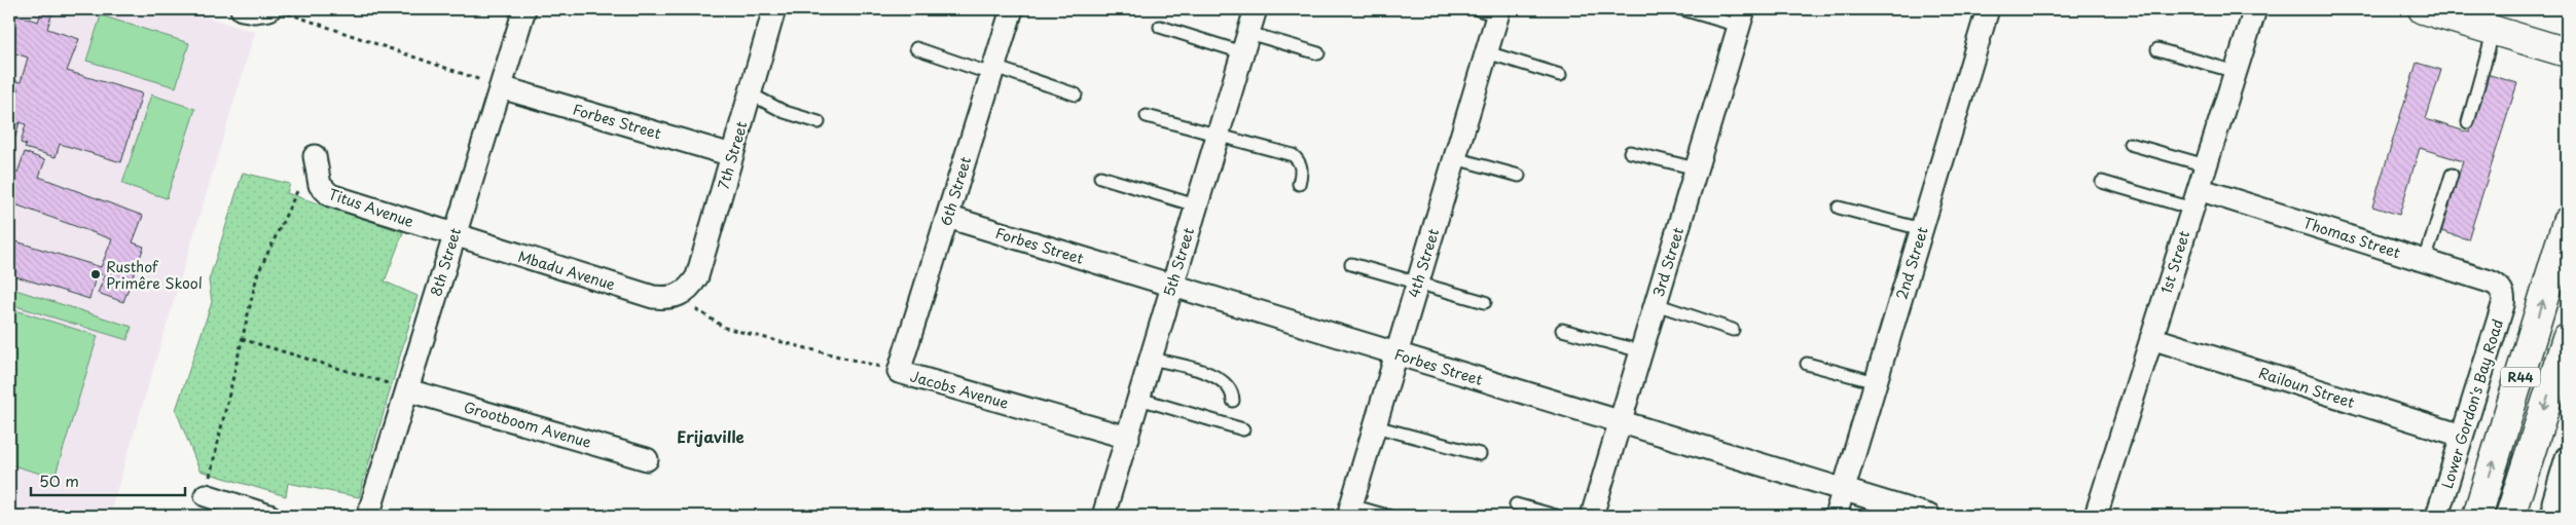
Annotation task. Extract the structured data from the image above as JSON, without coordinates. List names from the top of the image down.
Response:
{
  "streets": {
    "main road": ["R44"],
    "street": [
      "Forbes Street",
      "7th Street",
      "6th Street",
      "Titus Avenue",
      "Thomas Street",
      "8th Street",
      "5th Street",
      "3rd Street",
      "1st Street",
      "4th Street",
      "2nd Street",
      "Mbadu Avenue",
      "Railoun Street",
      "Jacobs Avenue",
      "Lower Gordon's Bay Road",
      "Grootboom Avenue"
    ]
  },
  "crossings": [
    ["Forbes Street", "7th Street"],
    ["Forbes Street", "6th Street"],
    ["Forbes Street", "8th Street"],
    ["Forbes Street", "5th Street"],
    ["Forbes Street", "3rd Street"],
    ["Forbes Street", "4th Street"],
    ["Forbes Street", "2nd Street"],
    ["7th Street", "Mbadu Avenue"],
    ["7th Street", "Jacobs Avenue"],
    ["6th Street", "Jacobs Avenue"],
    ["Titus Avenue", "8th Street"],
    ["Titus Avenue", "Mbadu Avenue"],
    ["Thomas Street", "1st Street"],
    ["Thomas Street", "Lower Gordon's Bay Road"],
    ["8th Street", "Mbadu Avenue"],
    ["8th Street", "Grootboom Avenue"],
    ["5th Street", "Jacobs Avenue"],
    ["1st Street", "Railoun Street"],
    ["Mbadu Avenue", "Jacobs Avenue"],
    ["Railoun Street", "Lower Gordon's Bay Road"]
  ],
  "districts": ["Erijaville"],
  "places": ["Rusthof Primêre Skool"],
  "scale_bar": "50 m"
}
